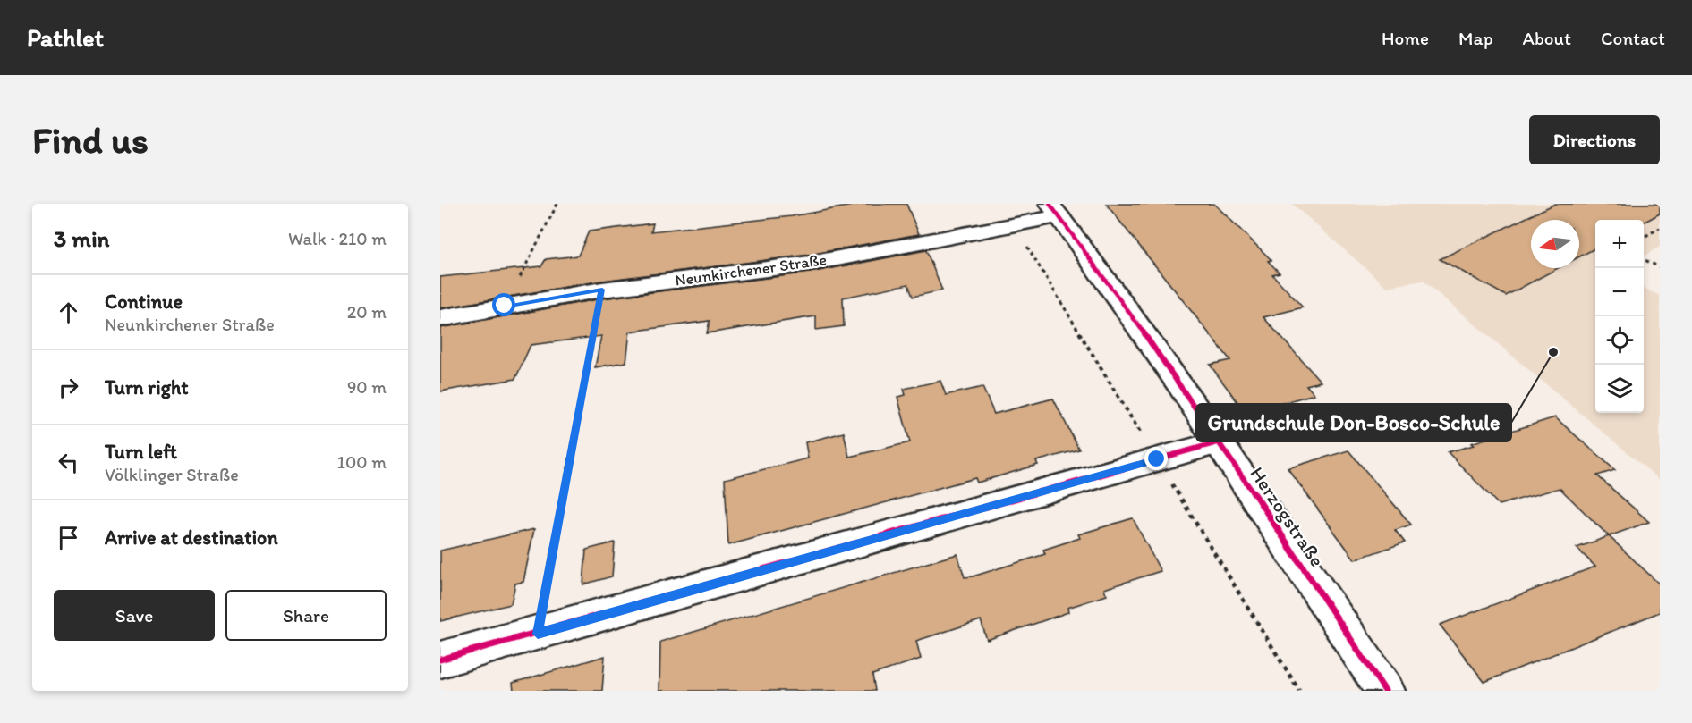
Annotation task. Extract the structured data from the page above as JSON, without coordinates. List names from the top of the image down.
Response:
{
  "streets": {
    "street": ["Neunkirchener Straße", "Herzogstraße"]
  },
  "crossings": [
    ["Neunkirchener Straße", "Herzogstraße"]
  ],
  "places": ["Grundschule Don-Bosco-Schule"],
  "north": "left",
  "page": {
    "header": "Pathlet",
    "nav": [
      "Home",
      "Map",
      "About",
      "Contact"
    ],
    "buttons": [
      "Directions",
      ["Save", "Share"]
    ],
    "title": "Find us",
    "heading": ["3 min", "Walk · 210 m"],
    "map_buttons": ["+", "−"],
    "list": [
      ["Continue", "Neunkirchener Straße", "20 m"],
      ["Turn right", "90 m"],
      ["Turn left", "Völklinger Straße", "100 m"],
      "Arrive at destination"
    ]
  }
}
